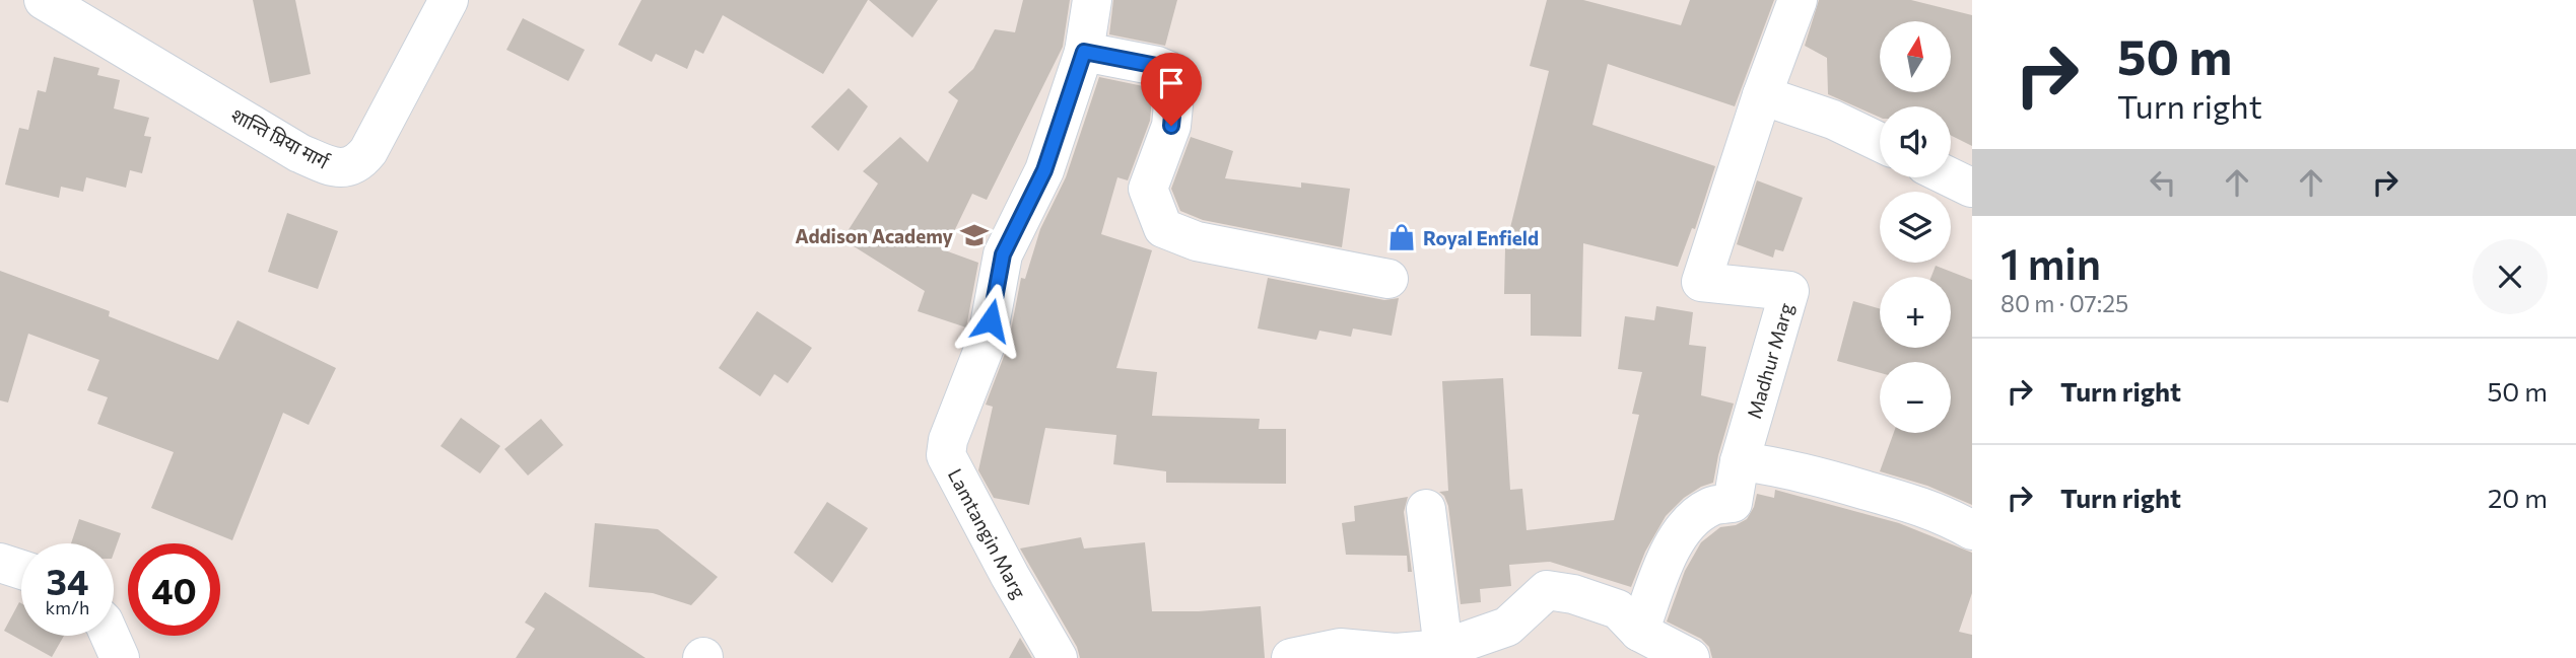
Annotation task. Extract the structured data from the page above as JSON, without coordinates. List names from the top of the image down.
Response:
{
  "streets": {
    "street": ["शान्ति प्रिया मार्ग", "Madhur Marg", "Lamtangin Marg"]
  },
  "places": {
    "school or university": ["Addison Academy"],
    "shop": ["Royal Enfield"]
  },
  "north": "top",
  "page": {
    "turn": ["50 m", "Turn right"],
    "map_buttons": ["+", "−"],
    "heading": ["1 min", "80 m · 07:25"],
    "list": [
      {
        "name": "Turn right",
        "value": "50 m"
      },
      {
        "name": "Turn right",
        "value": "20 m"
      }
    ],
    "speed": "34 km/h",
    "limit": "40"
  }
}
